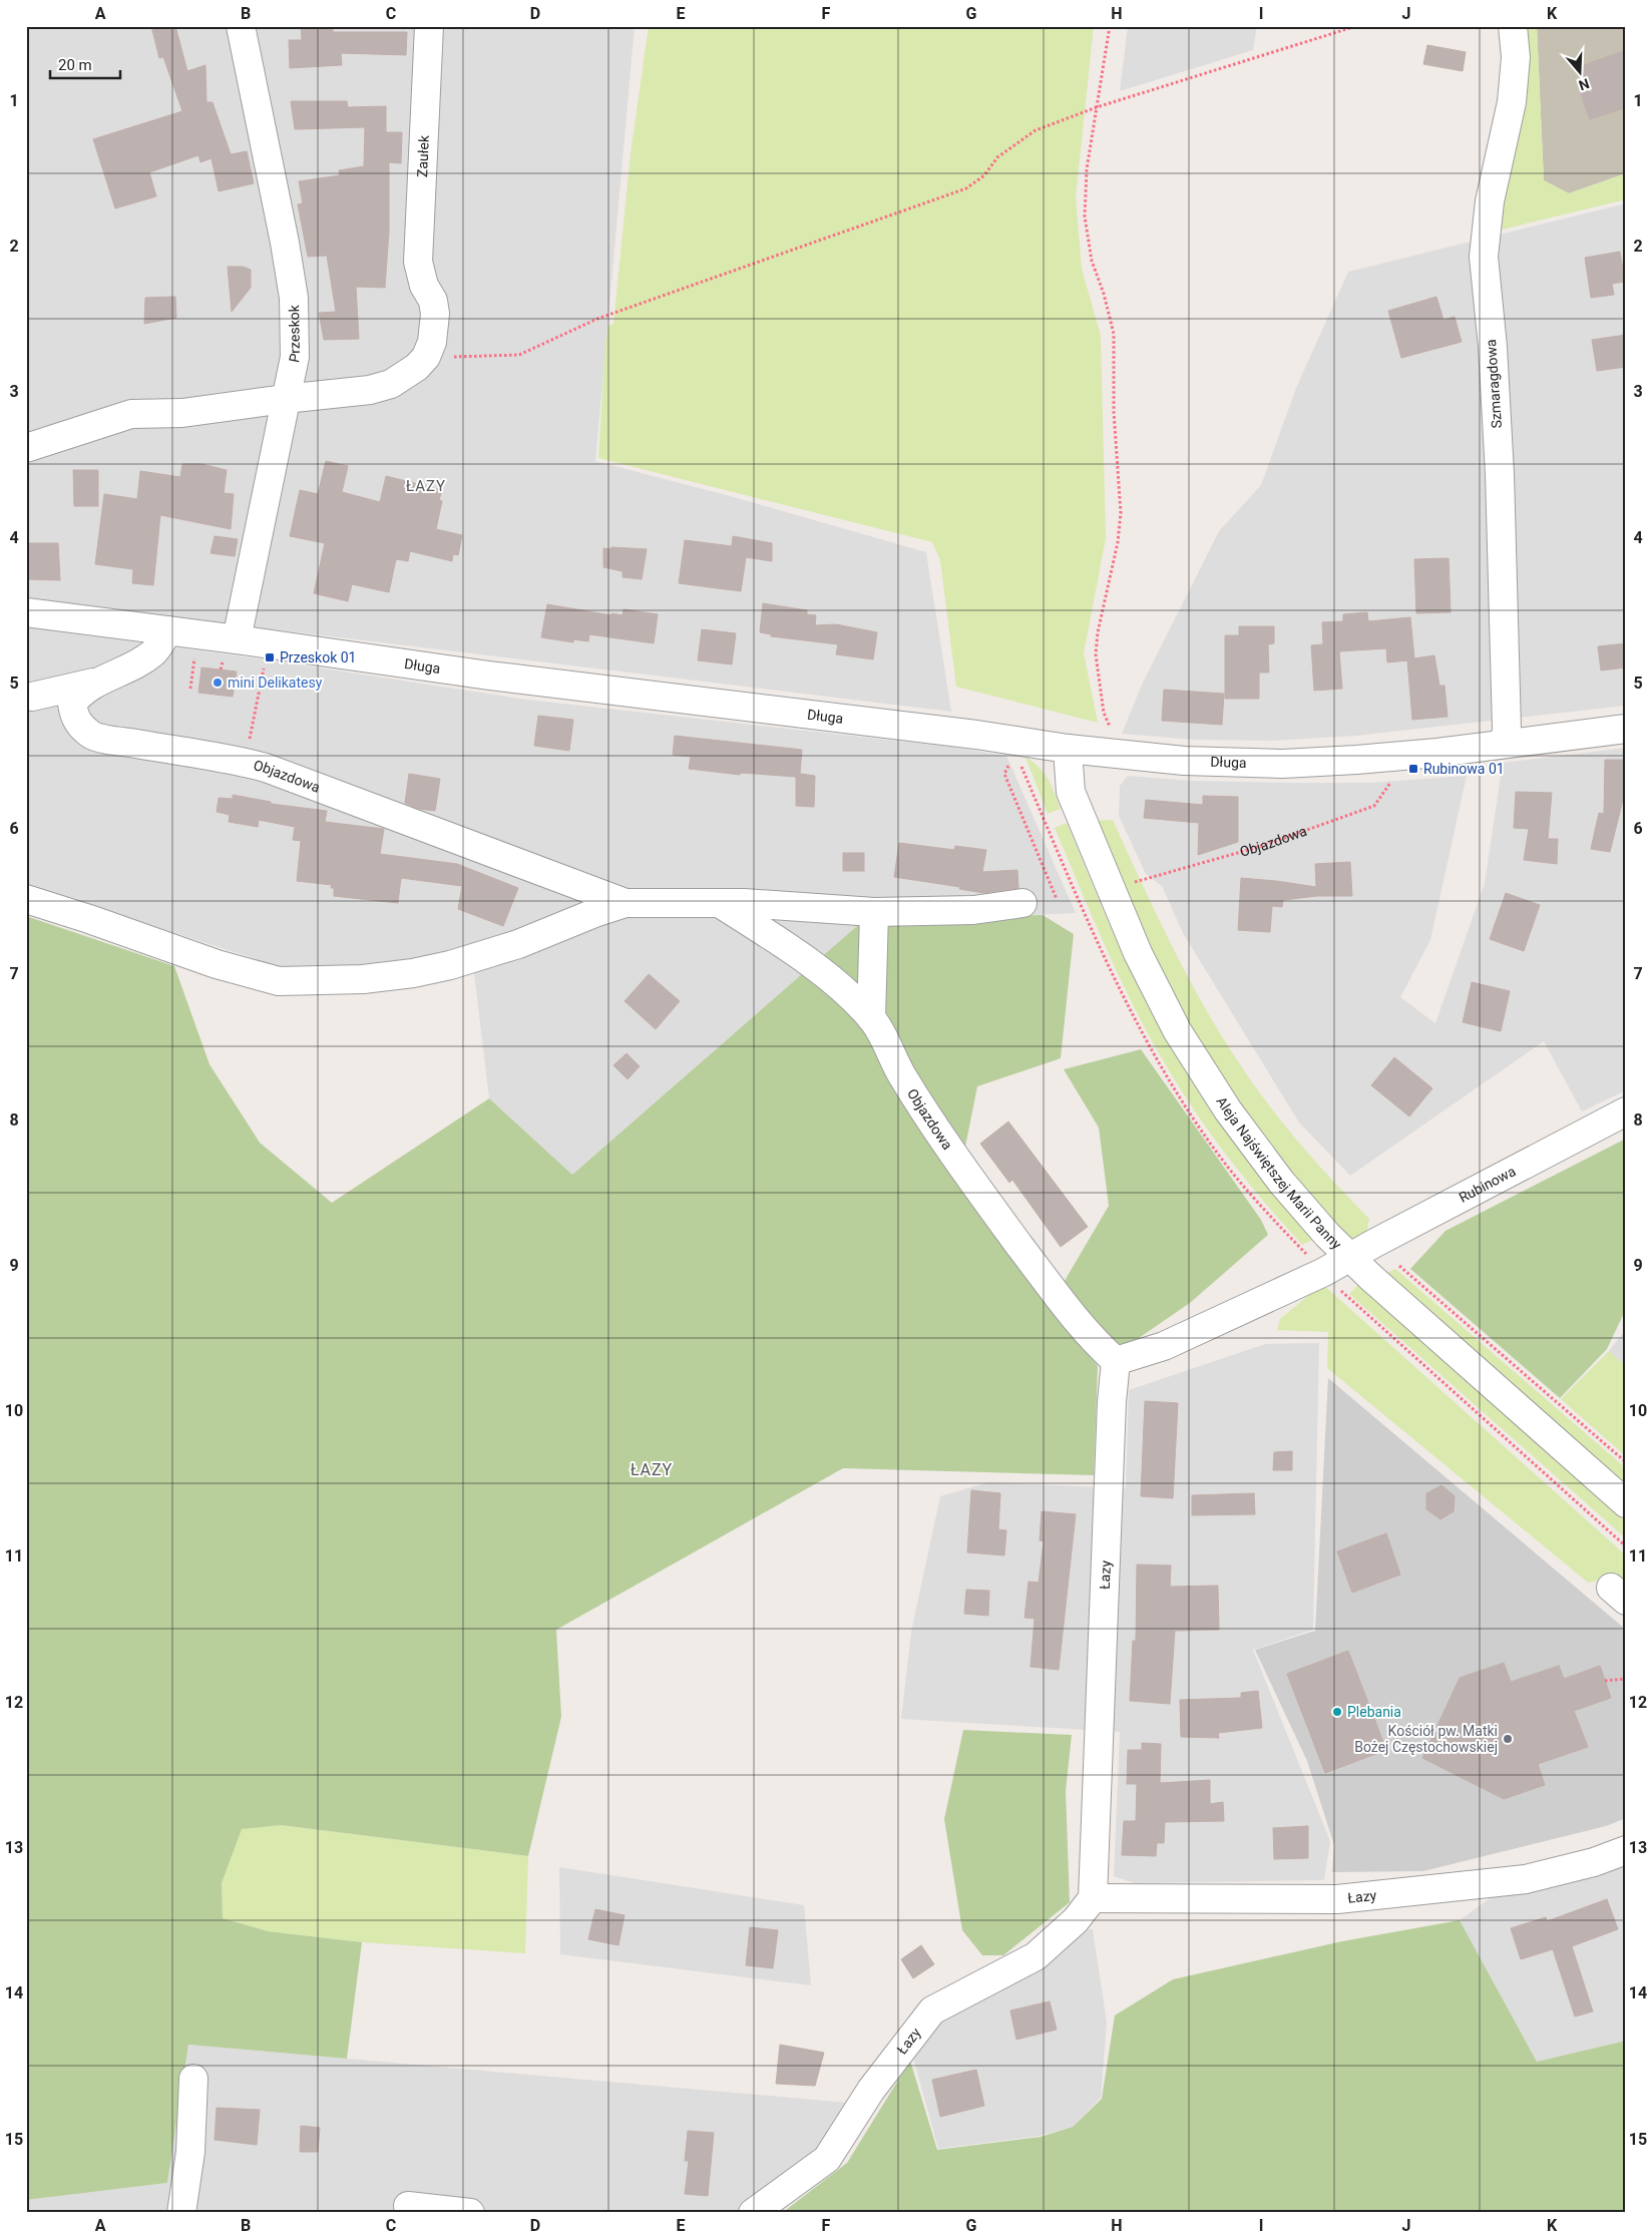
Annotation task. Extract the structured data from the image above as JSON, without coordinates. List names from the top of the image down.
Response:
{
  "streets": {
    "street": [
      "Zaułek",
      "Przeskok",
      "Szmaragdowa",
      "Długa",
      "Objazdowa",
      "Aleja Najświętszej Marii Panny",
      "Rubinowa",
      "Łazy"
    ]
  },
  "crossings": [
    ["Przeskok", "Długa"],
    ["Szmaragdowa", "Długa"],
    ["Długa", "Objazdowa"],
    ["Długa", "Aleja Najświętszej Marii Panny"],
    ["Objazdowa", "Aleja Najświętszej Marii Panny"],
    ["Objazdowa", "Rubinowa"],
    ["Objazdowa", "Łazy"],
    ["Aleja Najświętszej Marii Panny", "Rubinowa"],
    ["Rubinowa", "Łazy"]
  ],
  "districts": ["ŁAZY", "ŁAZY"],
  "places": {
    "transit": ["Przeskok 01", "Rubinowa 01"],
    "other": ["mini Delikatesy", "Plebania", "Kościół pw. Matki Bożej Częstochowskiej"]
  },
  "scale_bar": "20 m",
  "north": "bottom",
  "grid": {
    "columns": [
      "A",
      "B",
      "C",
      "D",
      "E",
      "F",
      "G",
      "H",
      "I",
      "J",
      "K"
    ],
    "rows": [
      "1",
      "2",
      "3",
      "4",
      "5",
      "6",
      "7",
      "8",
      "9",
      "10",
      "11",
      "12",
      "13",
      "14",
      "15"
    ]
  }
}
